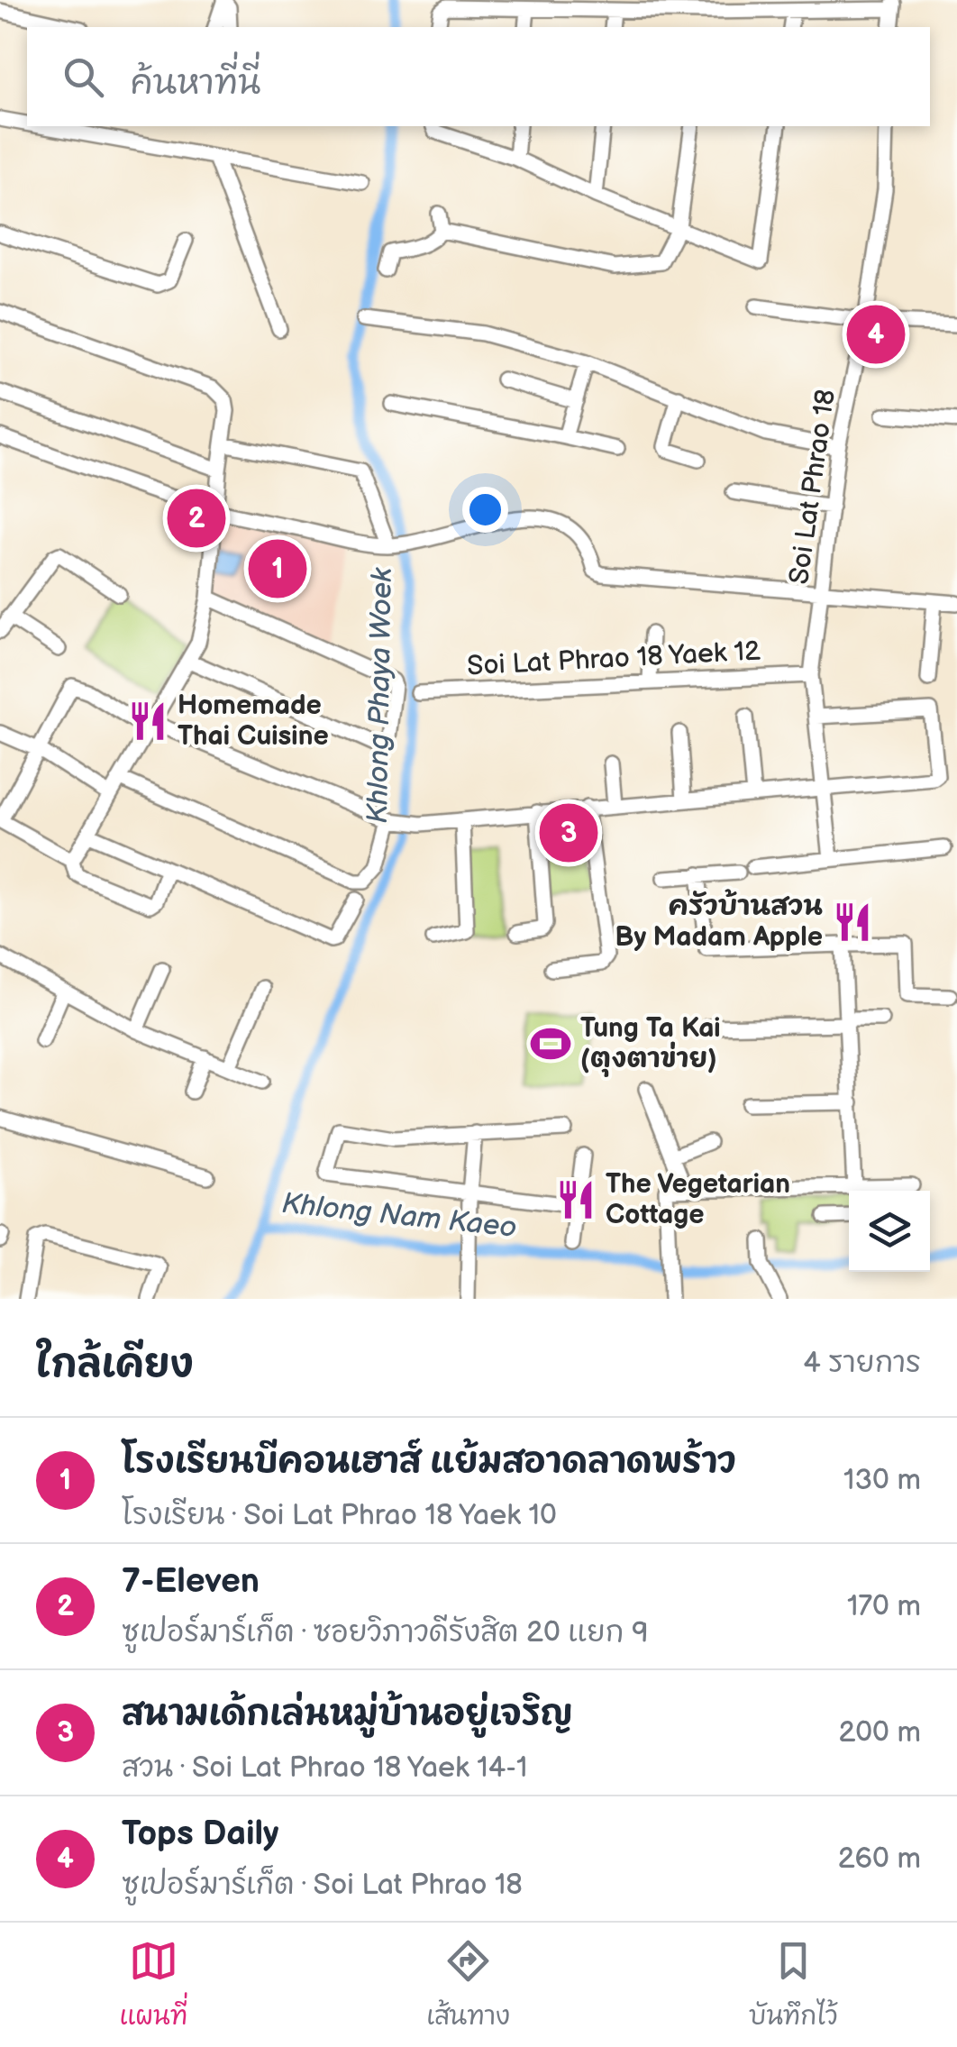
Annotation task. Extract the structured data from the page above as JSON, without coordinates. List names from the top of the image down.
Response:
{
  "streets": {
    "street": ["Soi Lat Phrao 18", "Soi Lat Phrao 18 Yaek 12"]
  },
  "crossings": [
    ["Soi Lat Phrao 18", "Soi Lat Phrao 18 Yaek 12"]
  ],
  "water": ["Khlong Phaya Woek", "Khlong Nam Kaeo"],
  "places": {
    "restaurant": ["Homemade Thai Cuisine", "ครัวบ้านสวน By Madam Apple", "The Vegetarian Cottage"],
    "sports": ["Tung Ta Kai (ตุงตาข่าย)"]
  },
  "page": {
    "search": "ค้นหาที่นี่",
    "pins": [
      "4",
      "2",
      "1",
      "3"
    ],
    "heading": ["ใกล้เคียง", "4 รายการ"],
    "list": [
      {
        "mark": "1",
        "name": "โรงเรียนบีคอนเฮาส์ แย้มสอาดลาดพร้าว",
        "note": "โรงเรียน · Soi Lat Phrao 18 Yaek 10",
        "value": "130 m"
      },
      {
        "mark": "2",
        "name": "7-Eleven",
        "note": "ซูเปอร์มาร์เก็ต · ซอยวิภาวดีรังสิต 20 แยก 9",
        "value": "170 m"
      },
      {
        "mark": "3",
        "name": "สนามเด้กเล่นหมู่บ้านอยู่เจริญ",
        "note": "สวน · Soi Lat Phrao 18 Yaek 14-1",
        "value": "200 m"
      },
      {
        "mark": "4",
        "name": "Tops Daily",
        "note": "ซูเปอร์มาร์เก็ต · Soi Lat Phrao 18",
        "value": "260 m"
      }
    ],
    "nav": ["แผนที่", "เส้นทาง", "บันทึกไว้"]
  }
}
